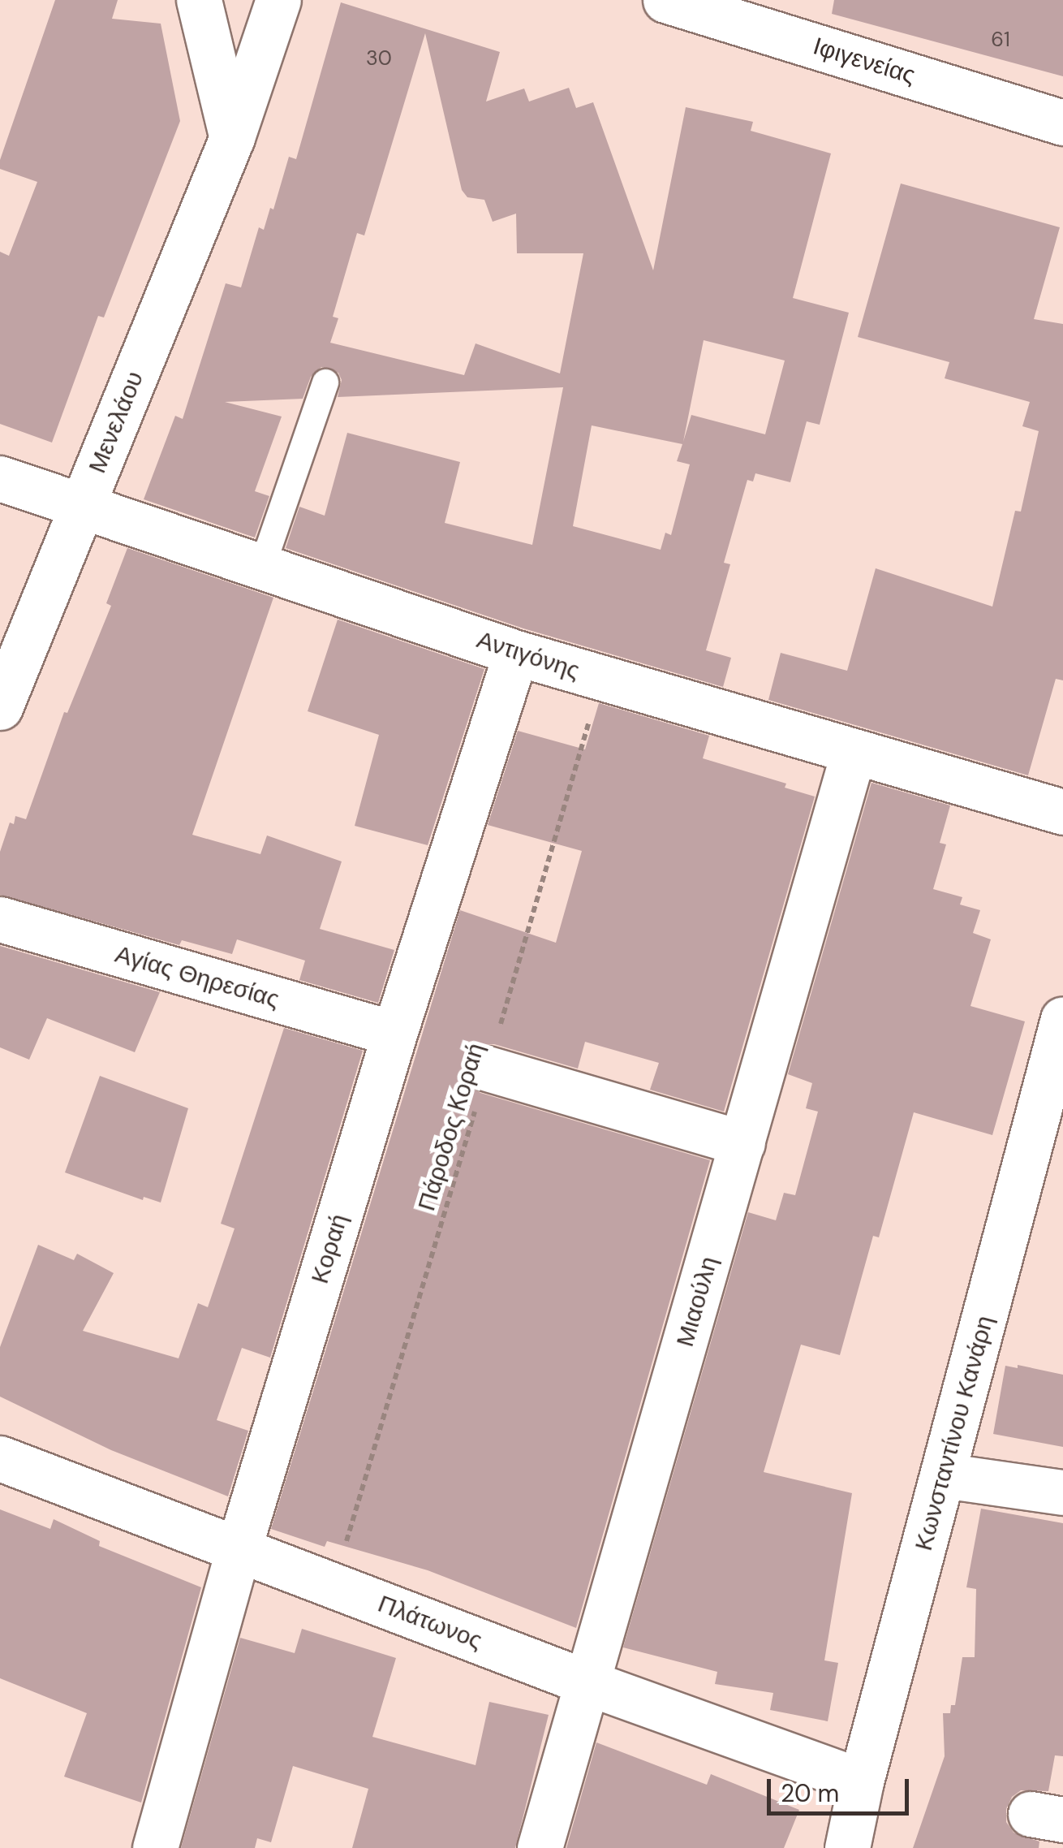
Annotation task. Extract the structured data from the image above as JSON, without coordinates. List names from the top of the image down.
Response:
{
  "streets": {
    "street": [
      "Ιφιγενείας",
      "Μενελάου",
      "Αντιγόνης",
      "Αγίας Θηρεσίας",
      "Κοραή",
      "Μιαούλη",
      "Κωνσταντίνου Κανάρη",
      "Πλάτωνος"
    ],
    "path": ["Πάροδος Kοραή"]
  },
  "crossings": [
    ["Μενελάου", "Αντιγόνης"],
    ["Αντιγόνης", "Πάροδος Kοραή"],
    ["Αντιγόνης", "Κοραή"],
    ["Αντιγόνης", "Μιαούλη"],
    ["Αγίας Θηρεσίας", "Κοραή"],
    ["Πάροδος Kοραή", "Πλάτωνος"],
    ["Κοραή", "Πλάτωνος"],
    ["Μιαούλη", "Πλάτωνος"],
    ["Κωνσταντίνου Κανάρη", "Πλάτωνος"]
  ],
  "house_numbers": ["61", "30"],
  "scale_bar": "20 m"
}
